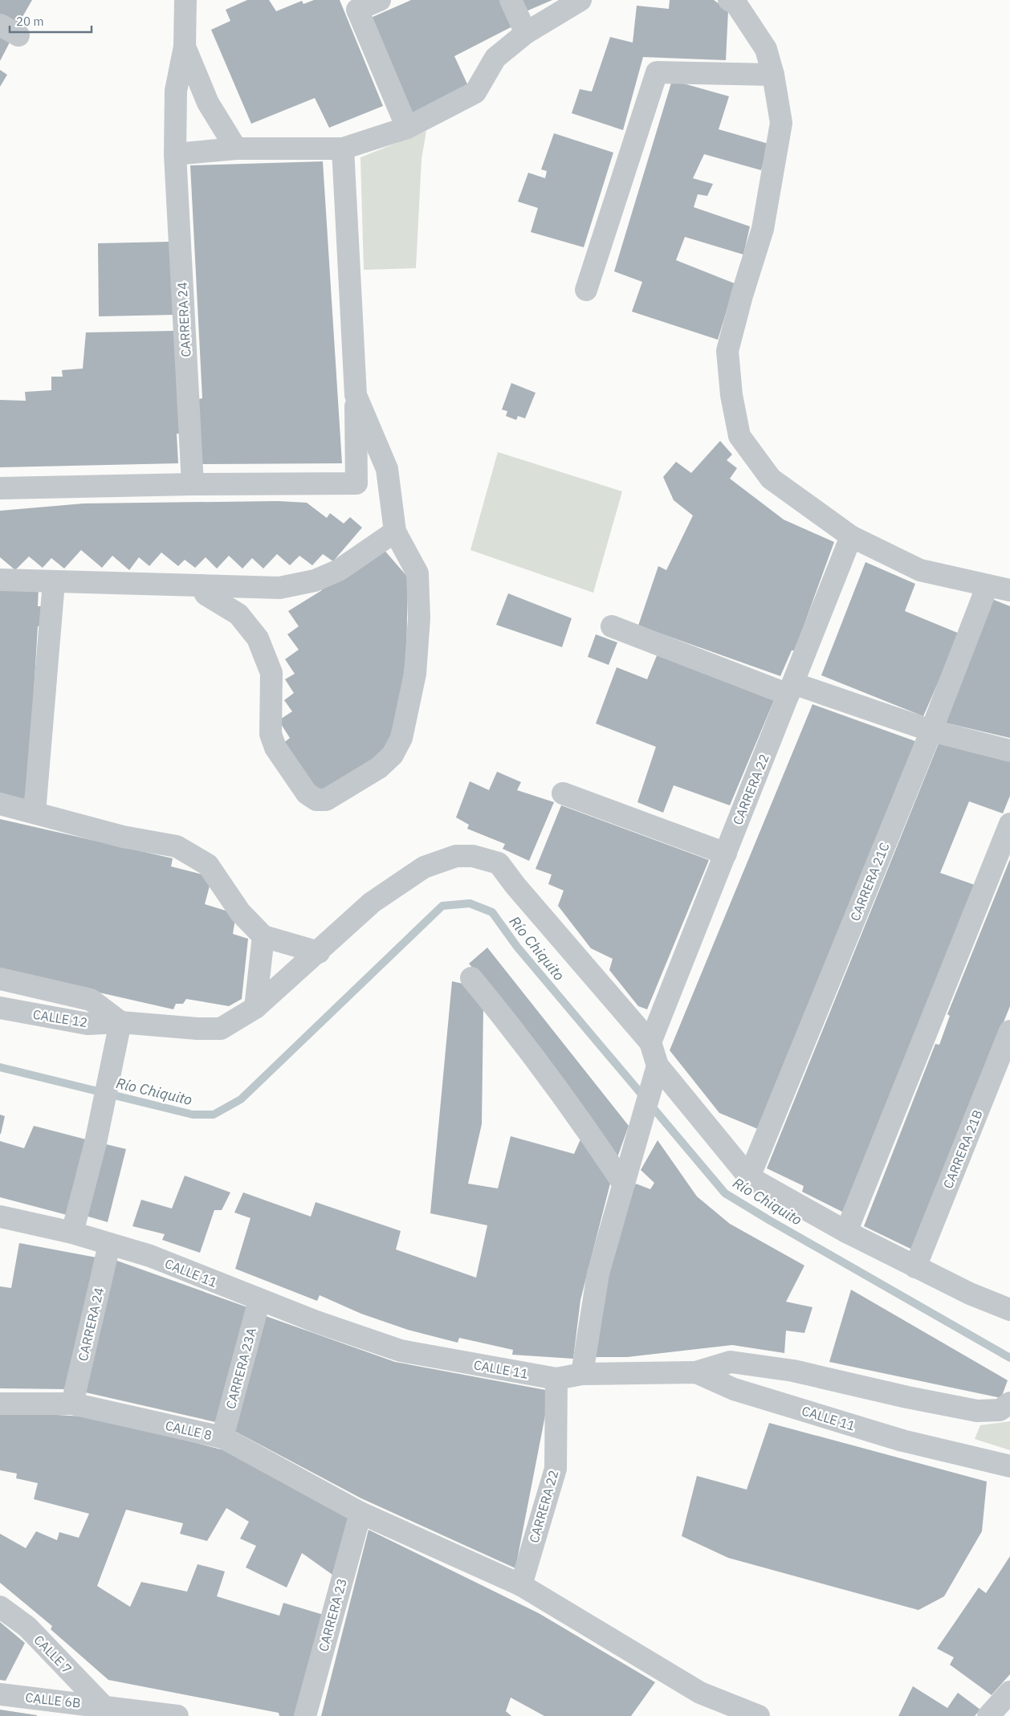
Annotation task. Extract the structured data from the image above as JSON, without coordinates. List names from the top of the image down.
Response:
{
  "streets": {
    "street": [
      "CARRERA 24",
      "CARRERA 22",
      "CARRERA 21C",
      "CALLE 12",
      "CARRERA 21B",
      "CALLE 11",
      "CARRERA 23A",
      "CALLE 8",
      "CARRERA 23",
      "CALLE 7",
      "CALLE 6B"
    ]
  },
  "crossings": [
    ["CARRERA 24", "CALLE 11"],
    ["CARRERA 24", "CALLE 8"],
    ["CARRERA 22", "CALLE 12"],
    ["CARRERA 22", "CALLE 11"],
    ["CARRERA 22", "CALLE 8"],
    ["CALLE 11", "CARRERA 23A"],
    ["CARRERA 23A", "CALLE 8"],
    ["CALLE 8", "CARRERA 23"],
    ["CALLE 7", "CALLE 6B"]
  ],
  "water": ["Río Chiquito"],
  "scale_bar": "20 m"
}
